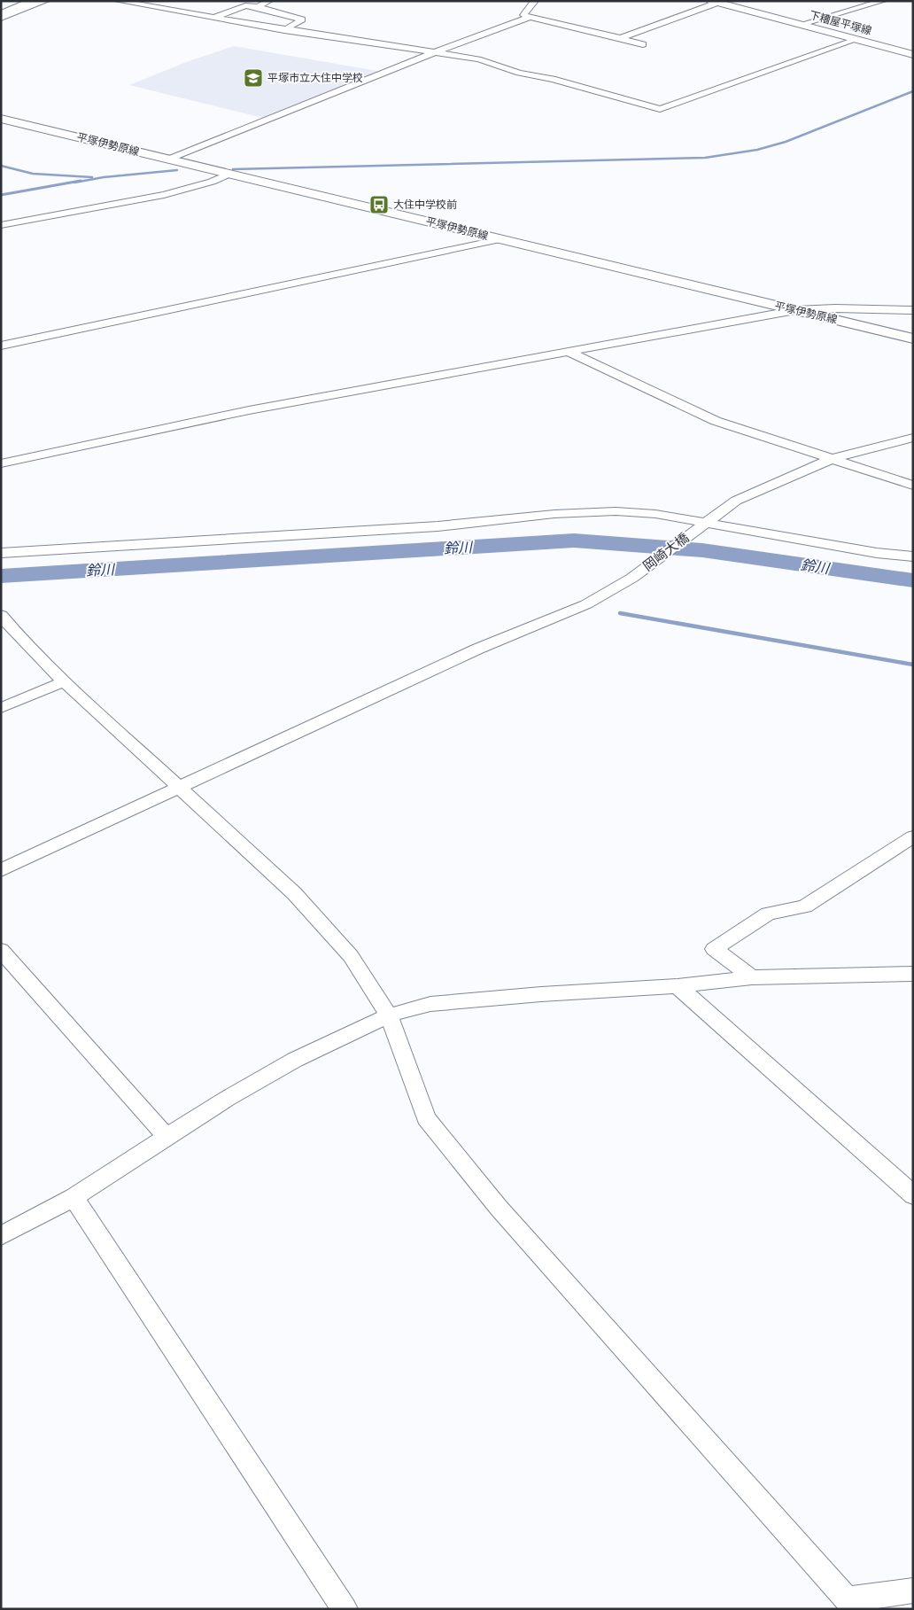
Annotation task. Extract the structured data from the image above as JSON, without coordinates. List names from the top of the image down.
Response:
{
  "streets": {
    "main road": ["下糟屋平塚線", "平塚伊勢原線"],
    "street": ["岡崎大橋"]
  },
  "water": ["鈴川"],
  "places": {
    "school or university": ["平塚市立大住中学校"],
    "bus stop": ["大住中学校前"]
  }
}
